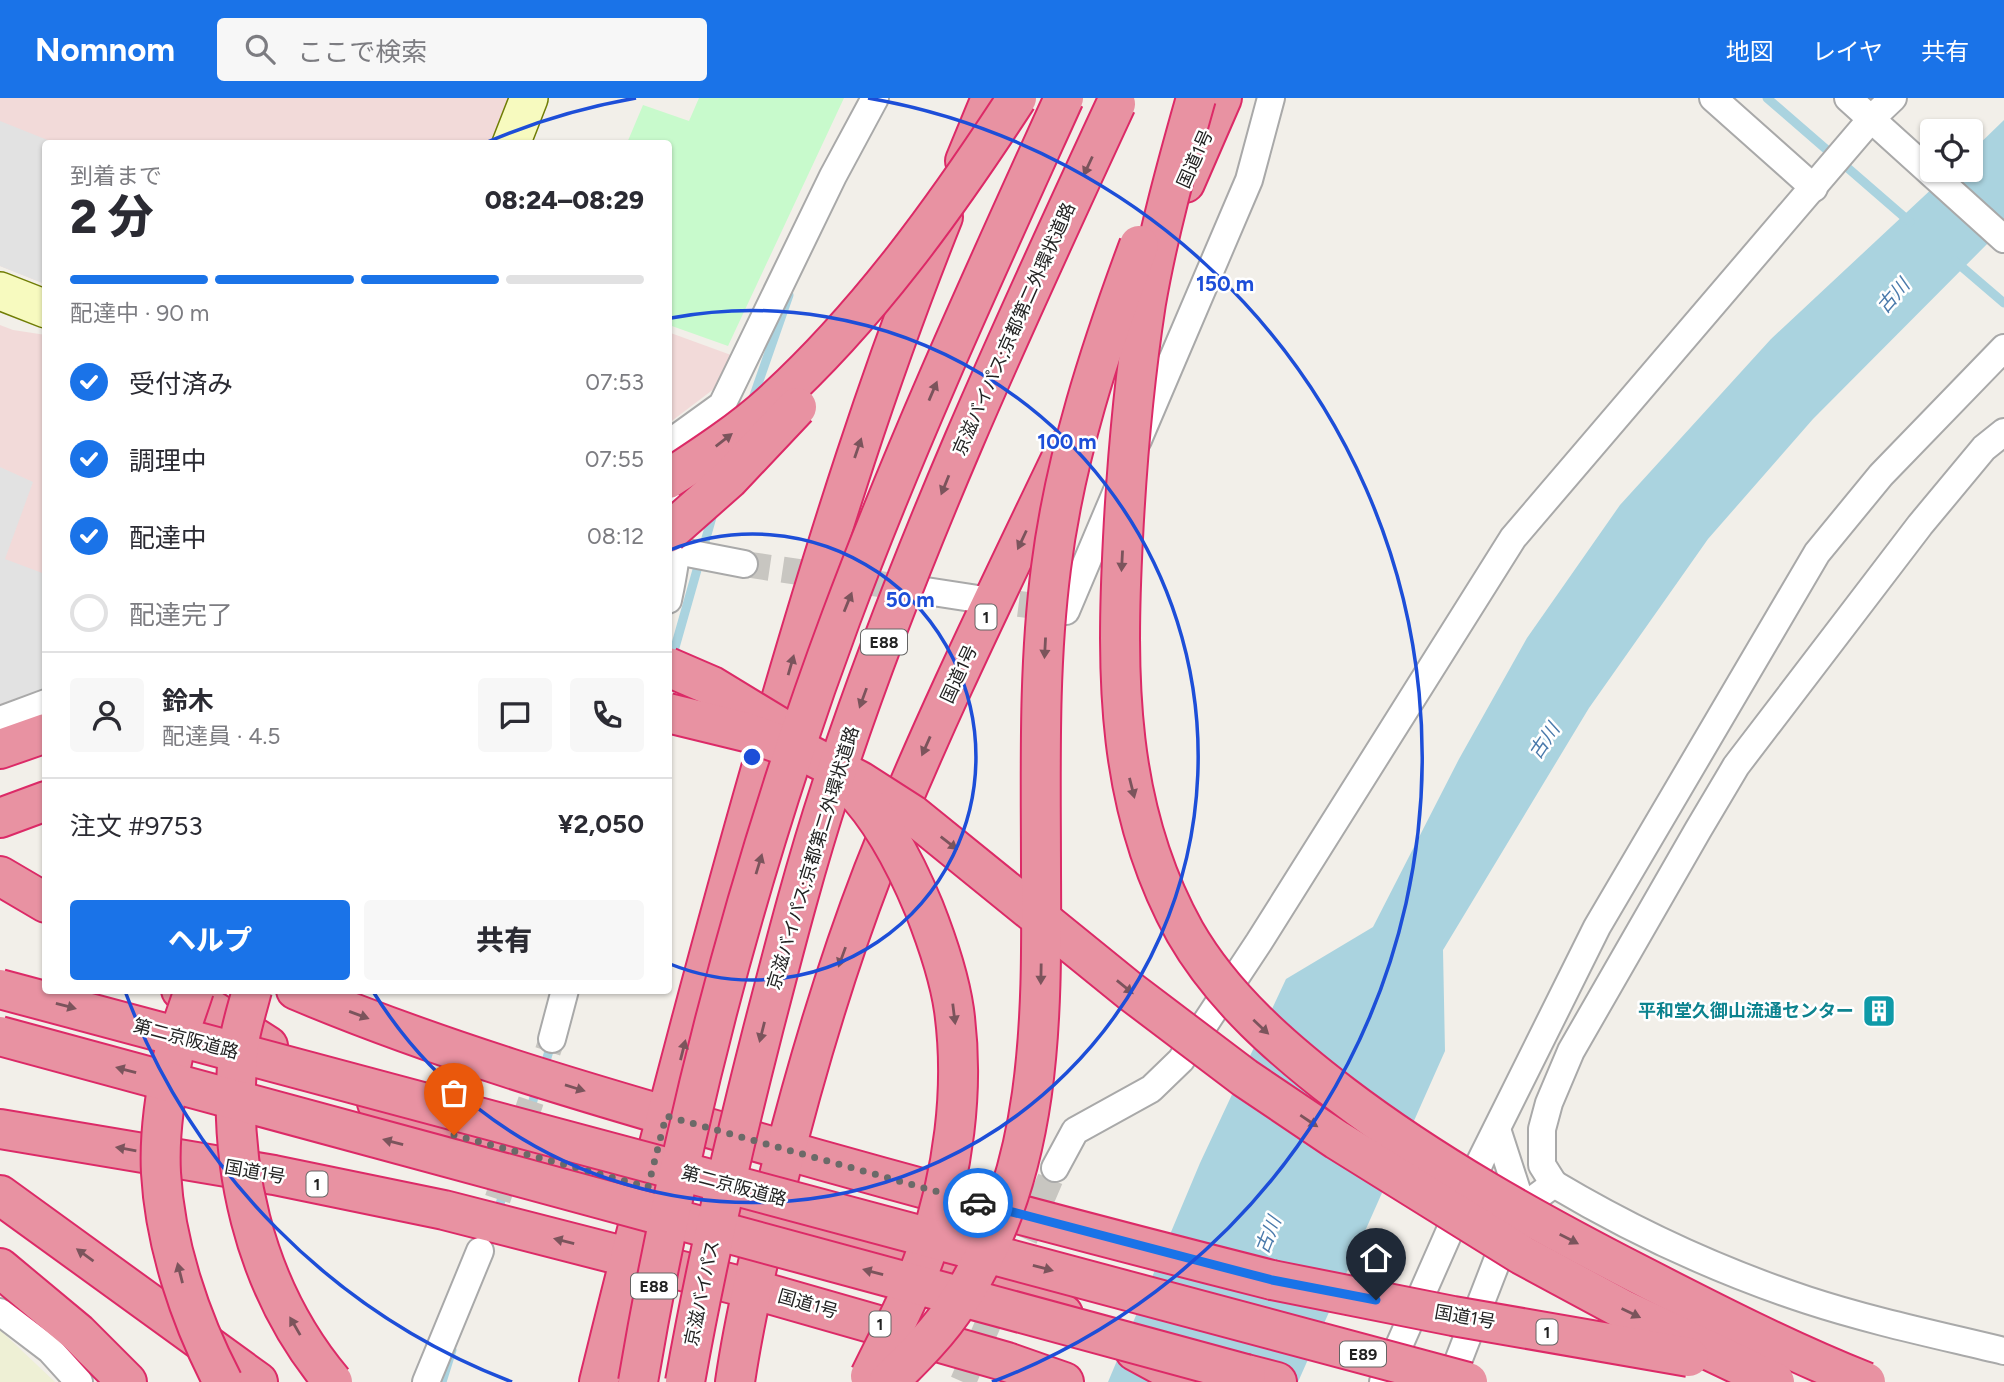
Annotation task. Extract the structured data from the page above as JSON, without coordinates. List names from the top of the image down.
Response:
{
  "streets": {
    "highway": [
      "国道1号",
      "京滋バイパス;京都第二外環状道路",
      "1",
      "E88",
      "第二京阪道路",
      "京滋バイパス",
      "E89"
    ]
  },
  "crossings": [
    ["京滋バイパス;京都第二外環状道路", "京滋バイパス"]
  ],
  "water": ["古川"],
  "places": {
    "building": ["平和堂久御山流通センター"]
  },
  "page": {
    "header": "Nomnom",
    "search": "ここで検索",
    "nav": ["地図", "レイヤ", "共有"],
    "heading": ["2 分", "到着まで", "08:24–08:29"],
    "panel": [
      "鈴木",
      "配達員 · 4.5",
      "注文 #9753",
      "¥2,050"
    ],
    "bar": "配達中 · 90 m",
    "list": [
      ["受付済み", "07:53"],
      ["調理中", "07:55"],
      ["配達中", "08:12"],
      "配達完了"
    ],
    "buttons": ["ヘルプ", "共有"]
  },
  "rings": ["150 m", "100 m", "50 m"]
}
